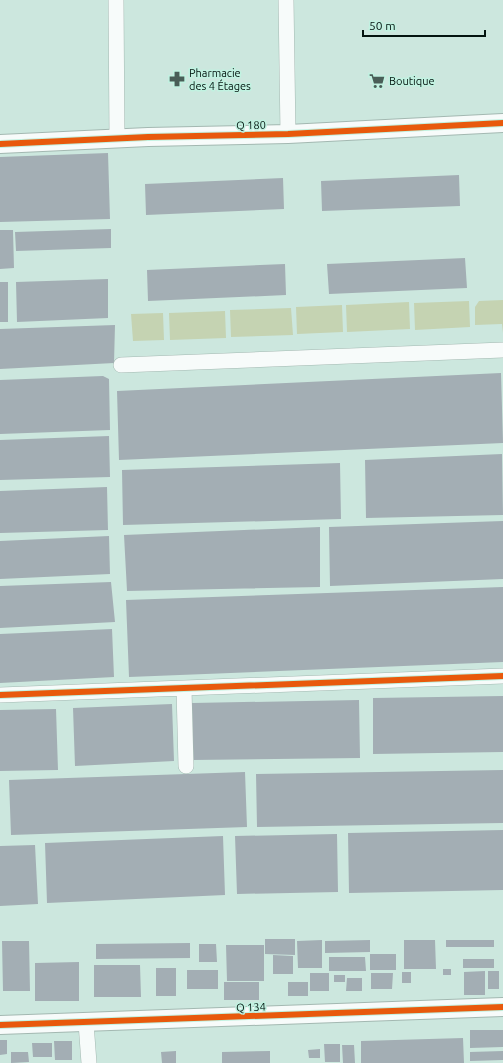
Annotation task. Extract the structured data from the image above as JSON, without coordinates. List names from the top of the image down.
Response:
{
  "streets": {
    "street": ["Q 180", "Q 134"]
  },
  "places": {
    "pharmacy": ["Pharmacie des 4 Étages"],
    "supermarket": ["Boutique"]
  },
  "scale_bar": "50 m"
}
